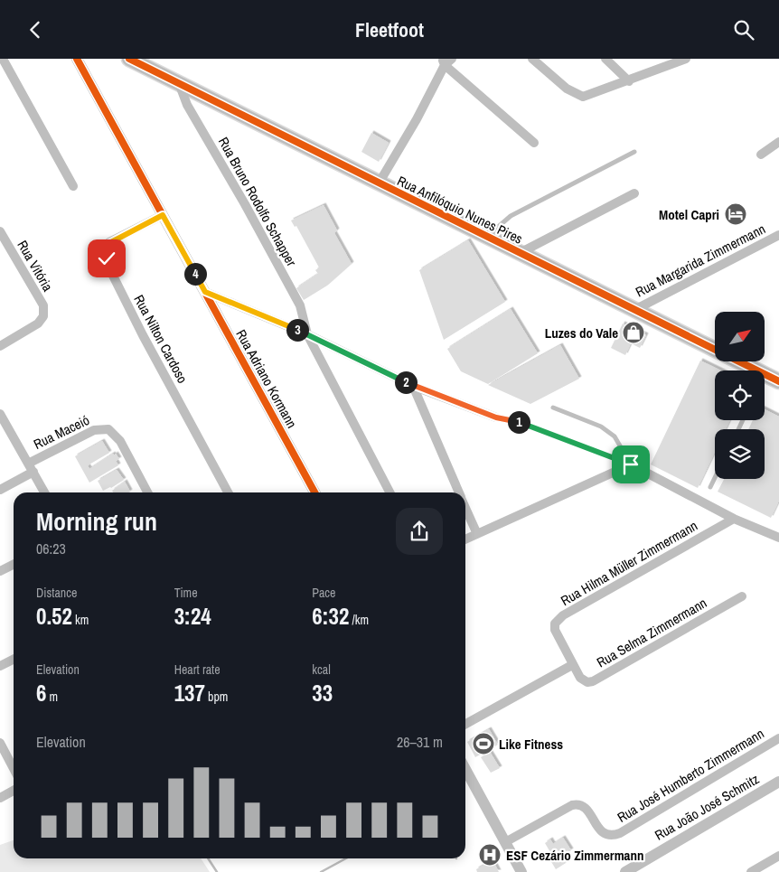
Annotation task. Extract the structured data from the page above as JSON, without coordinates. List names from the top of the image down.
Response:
{
  "streets": {
    "main road": ["Rua Anfilóquio Nunes Pires"],
    "street": [
      "Rua Bruno Rodolfo Schapper",
      "Rua Margarida Zimmermann",
      "Rua Vitória",
      "Rua Nilton Cardoso",
      "Rua Adriano Kormann",
      "Rua Maceió",
      "Rua Hilma Müller Zimmermann",
      "Rua Selma Zimmermann",
      "Rua José Humberto Zimmermann",
      "Rua João José Schmitz"
    ]
  },
  "crossings": [
    ["Rua Bruno Rodolfo Schapper", "Rua Anfilóquio Nunes Pires"],
    ["Rua Anfilóquio Nunes Pires", "Rua Margarida Zimmermann"],
    ["Rua Nilton Cardoso", "Rua Adriano Kormann"],
    ["Rua Hilma Müller Zimmermann", "Rua Selma Zimmermann"]
  ],
  "places": {
    "hotel": ["Motel Capri"],
    "shop": ["Luzes do Vale"],
    "sports": ["Like Fitness"],
    "hospital": ["ESF Cezário Zimmermann"]
  },
  "north": "top right",
  "page": {
    "header": "Fleetfoot",
    "pins": [
      "4",
      "3",
      "2",
      "1"
    ],
    "heading": ["Morning run", "06:23"],
    "stats": [
      ["Distance", "0.52 km"],
      ["Time", "3:24"],
      ["Pace", "6:32 /km"],
      ["Elevation", "6 m"],
      ["Heart rate", "137 bpm"],
      ["kcal", "33"]
    ],
    "chart": ["Elevation", "26–31 m"]
  }
}
